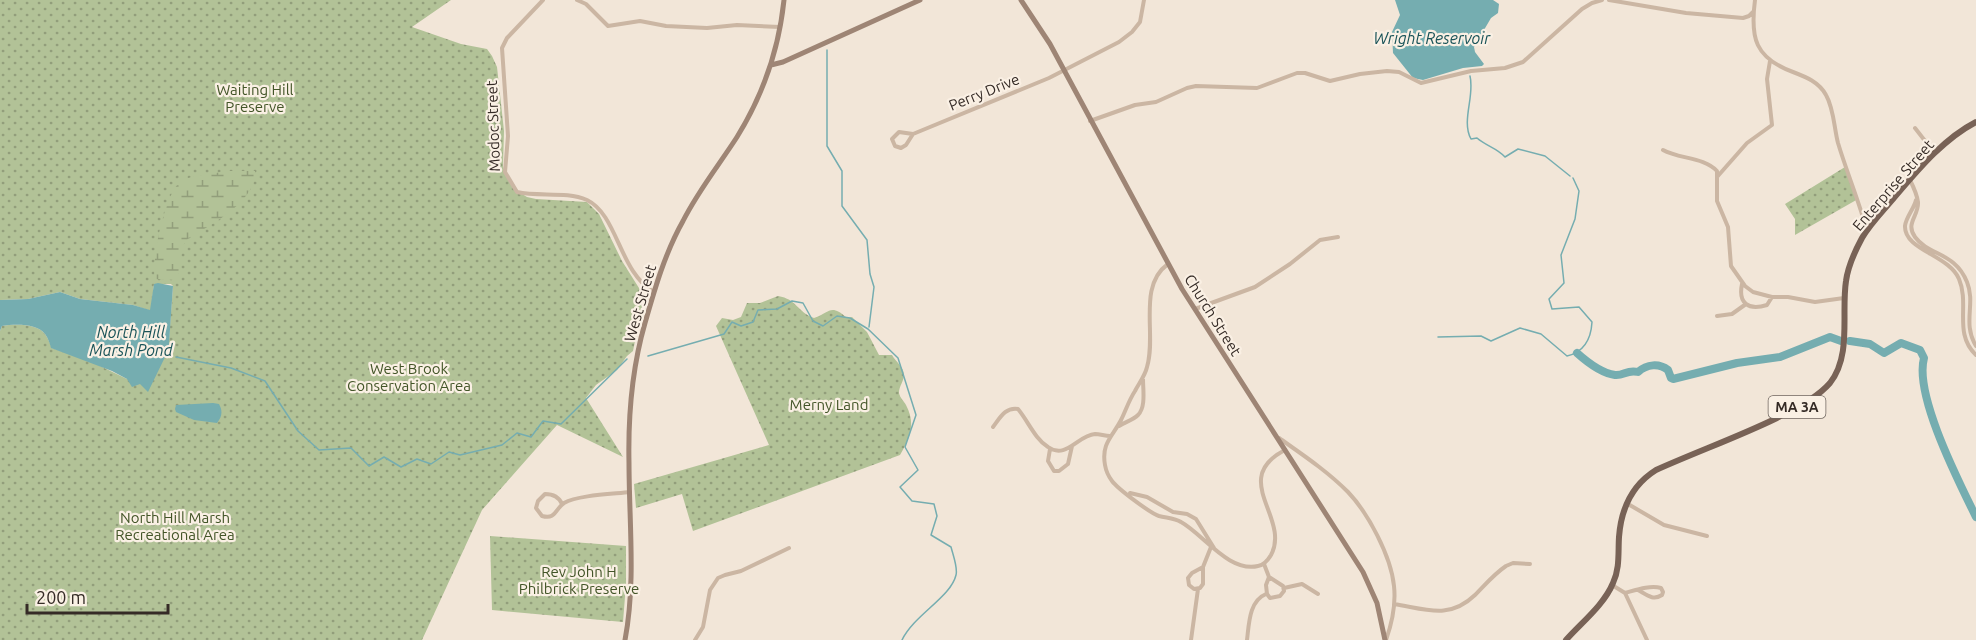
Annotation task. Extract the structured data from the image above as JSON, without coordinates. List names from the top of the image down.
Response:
{
  "streets": {
    "main road": [
      "Enterprise Street",
      "West Street",
      "Church Street",
      "MA 3A"
    ],
    "street": ["Perry Drive", "Modoc Street"]
  },
  "crossings": [
    ["Perry Drive", "Church Street"],
    ["Modoc Street", "West Street"]
  ],
  "water": ["Wright Reservoir", "North Hill Marsh Pond"],
  "parks": [
    "Waiting Hill Preserve",
    "West Brook Conservation Area",
    "Merny Land",
    "North Hill Marsh Recreational Area",
    "Rev John H Philbrick Preserve"
  ],
  "scale_bar": "200 m"
}
